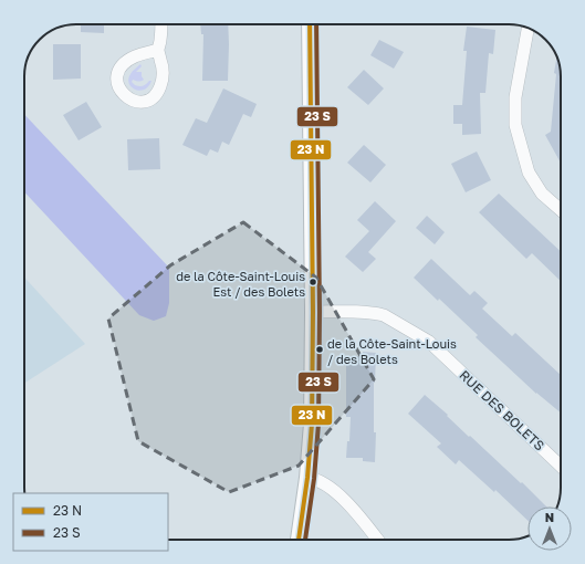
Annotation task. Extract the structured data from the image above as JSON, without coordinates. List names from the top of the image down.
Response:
{
  "streets": {
    "street": ["RUE DES BOLETS"]
  },
  "places": ["de la Côte-Saint-Louis Est / des Bolets", "de la Côte-Saint-Louis / des Bolets"],
  "legend": ["23 N", "23 S"],
  "north": "top"
}
